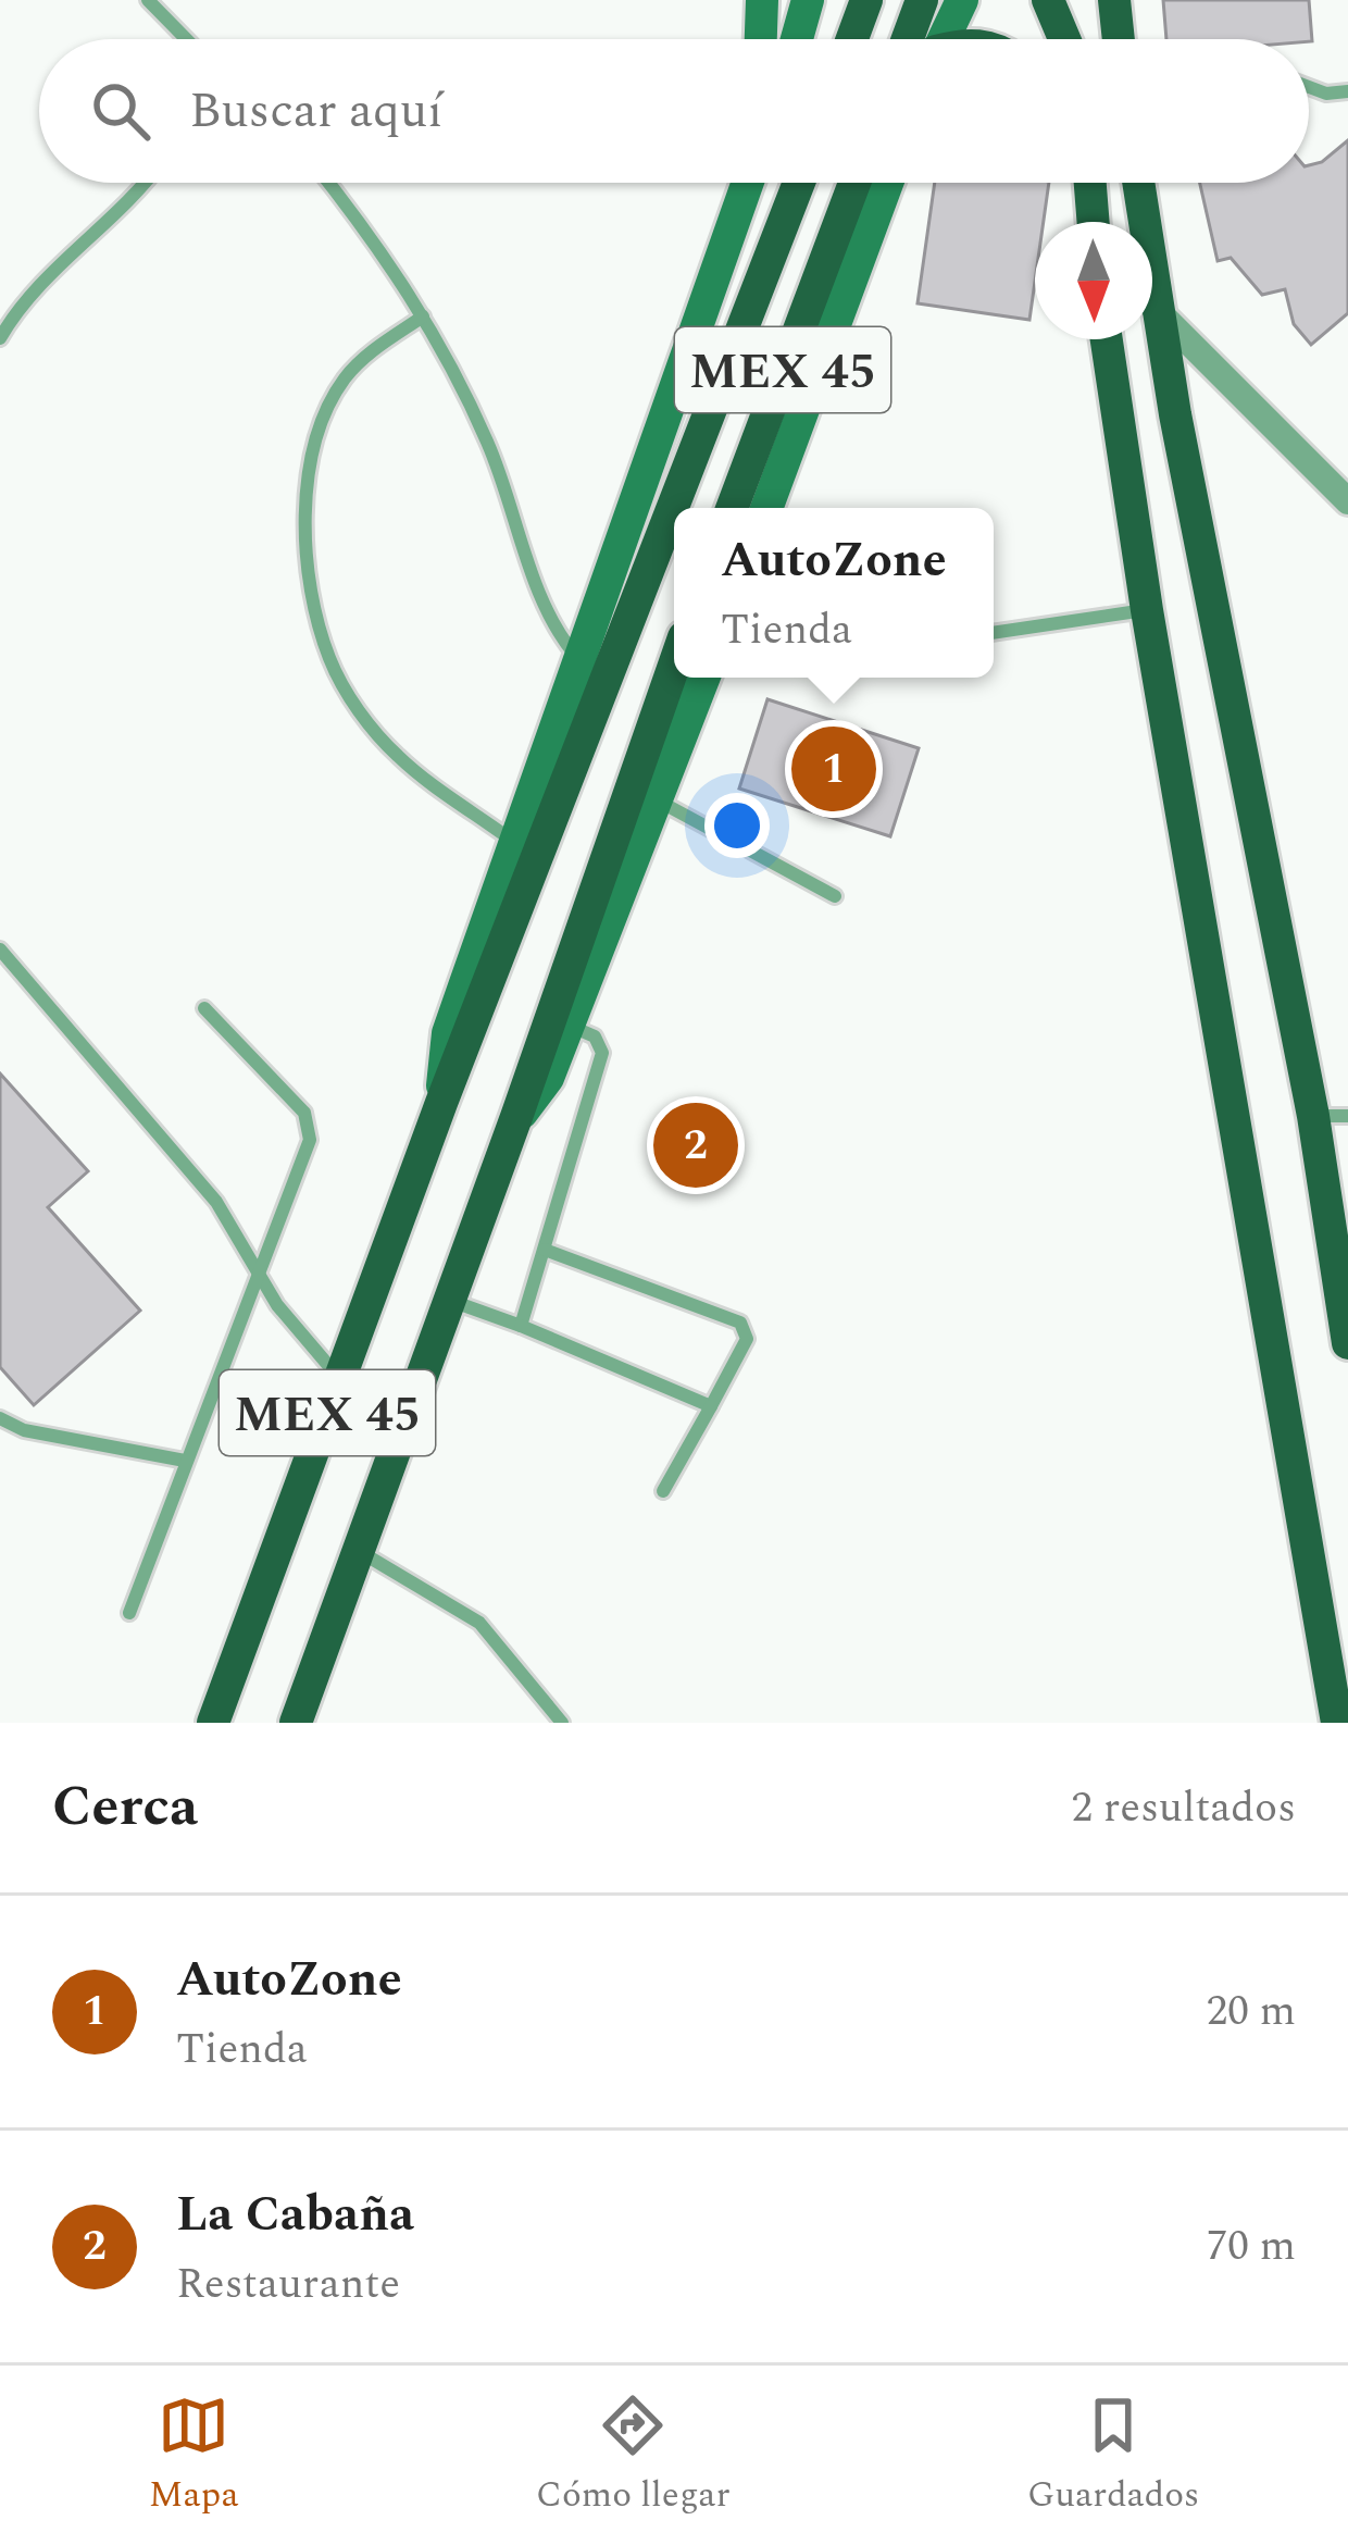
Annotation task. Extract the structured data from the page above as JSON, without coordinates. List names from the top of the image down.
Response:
{
  "streets": {
    "main road": ["MEX 45"]
  },
  "north": "bottom",
  "page": {
    "search": "Buscar aquí",
    "popup": ["AutoZone", "Tienda"],
    "pins": ["1", "2"],
    "heading": ["Cerca", "2 resultados"],
    "list": [
      {
        "mark": "1",
        "name": "AutoZone",
        "note": "Tienda",
        "value": "20 m"
      },
      {
        "mark": "2",
        "name": "La Cabaña",
        "note": "Restaurante",
        "value": "70 m"
      }
    ],
    "nav": ["Mapa", "Cómo llegar", "Guardados"]
  }
}
